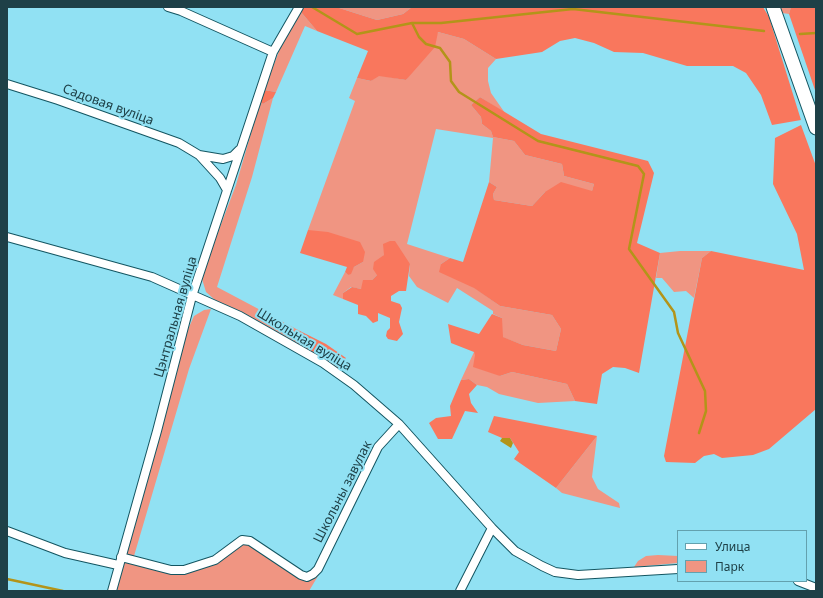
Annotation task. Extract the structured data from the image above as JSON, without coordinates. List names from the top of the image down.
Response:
{
  "streets": {
    "street": [
      "Садовая вуліца",
      "Цэнтральная вуліца",
      "Школьная вуліца",
      "Школьны завулак"
    ]
  },
  "crossings": [
    ["Садовая вуліца", "Цэнтральная вуліца"],
    ["Цэнтральная вуліца", "Школьная вуліца"],
    ["Цэнтральная вуліца", "Школьны завулак"],
    ["Школьная вуліца", "Школьны завулак"]
  ],
  "legend": ["Улица", "Парк"]
}
